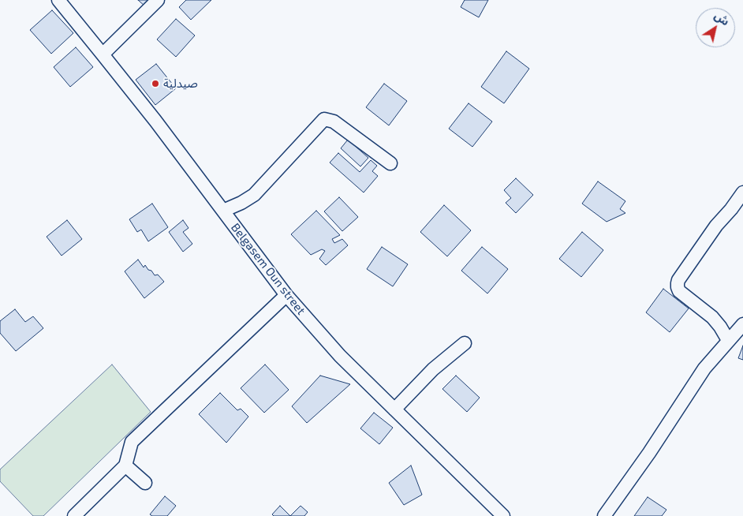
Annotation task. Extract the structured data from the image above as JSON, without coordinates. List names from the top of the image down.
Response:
{
  "streets": {
    "street": ["Belgasem Oun street"]
  },
  "places": ["صيدلية"],
  "north": "top right"
}
